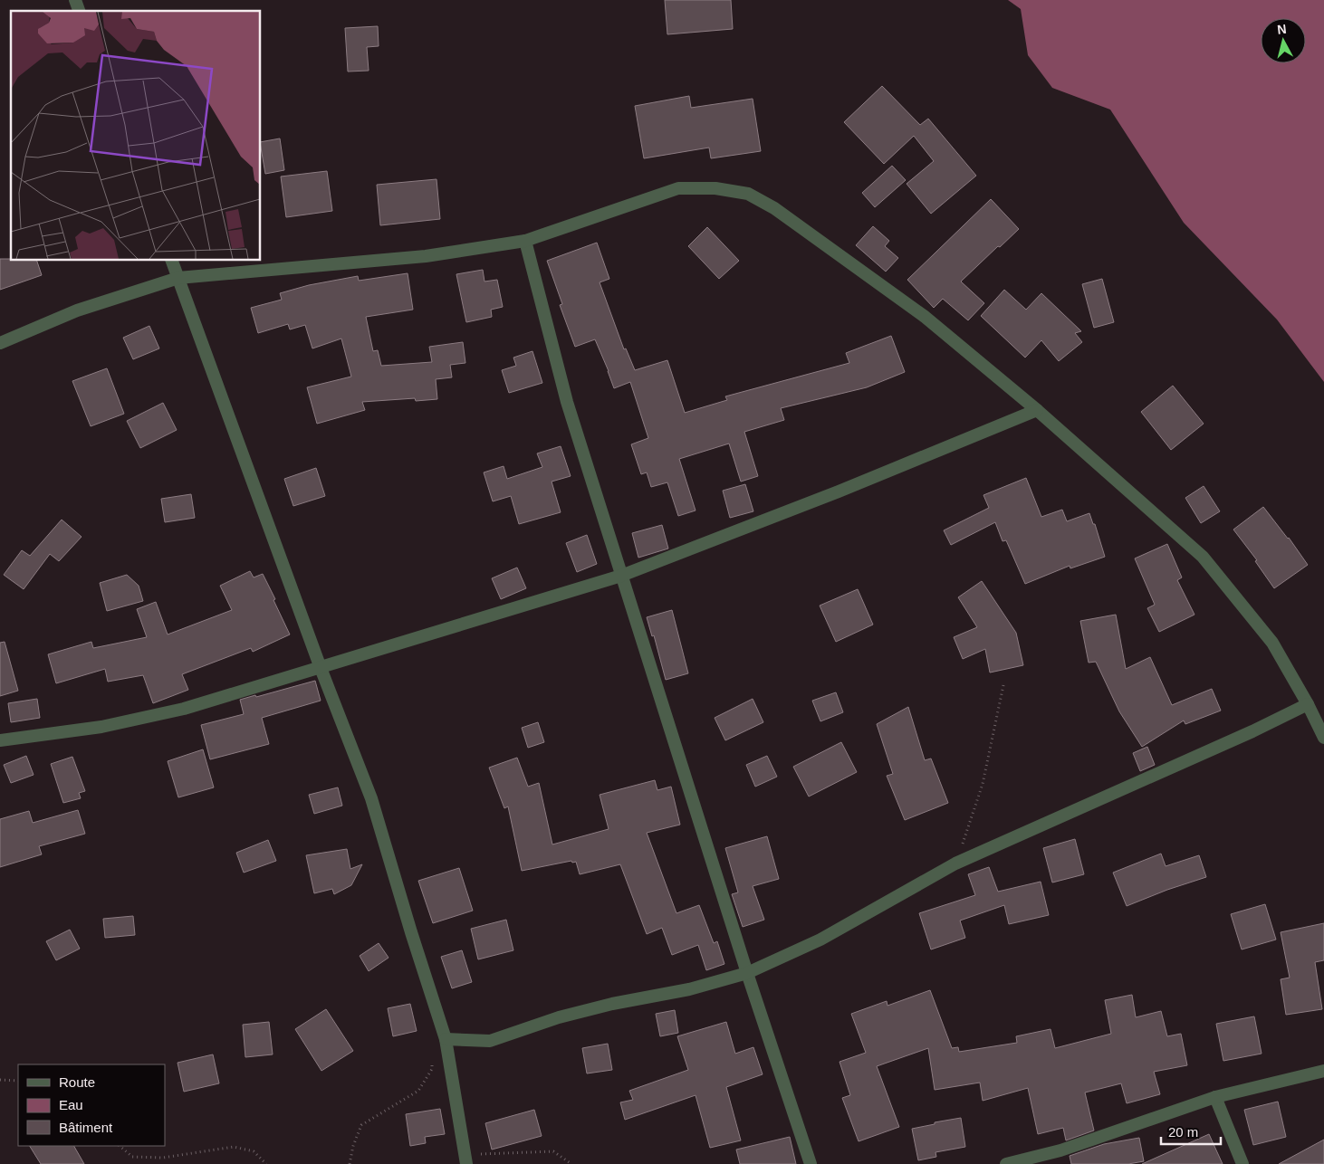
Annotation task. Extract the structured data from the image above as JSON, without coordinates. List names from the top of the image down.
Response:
{
  "legend": ["Route", "Eau", "Bâtiment"],
  "scale_bar": "20 m",
  "north": "top"
}
